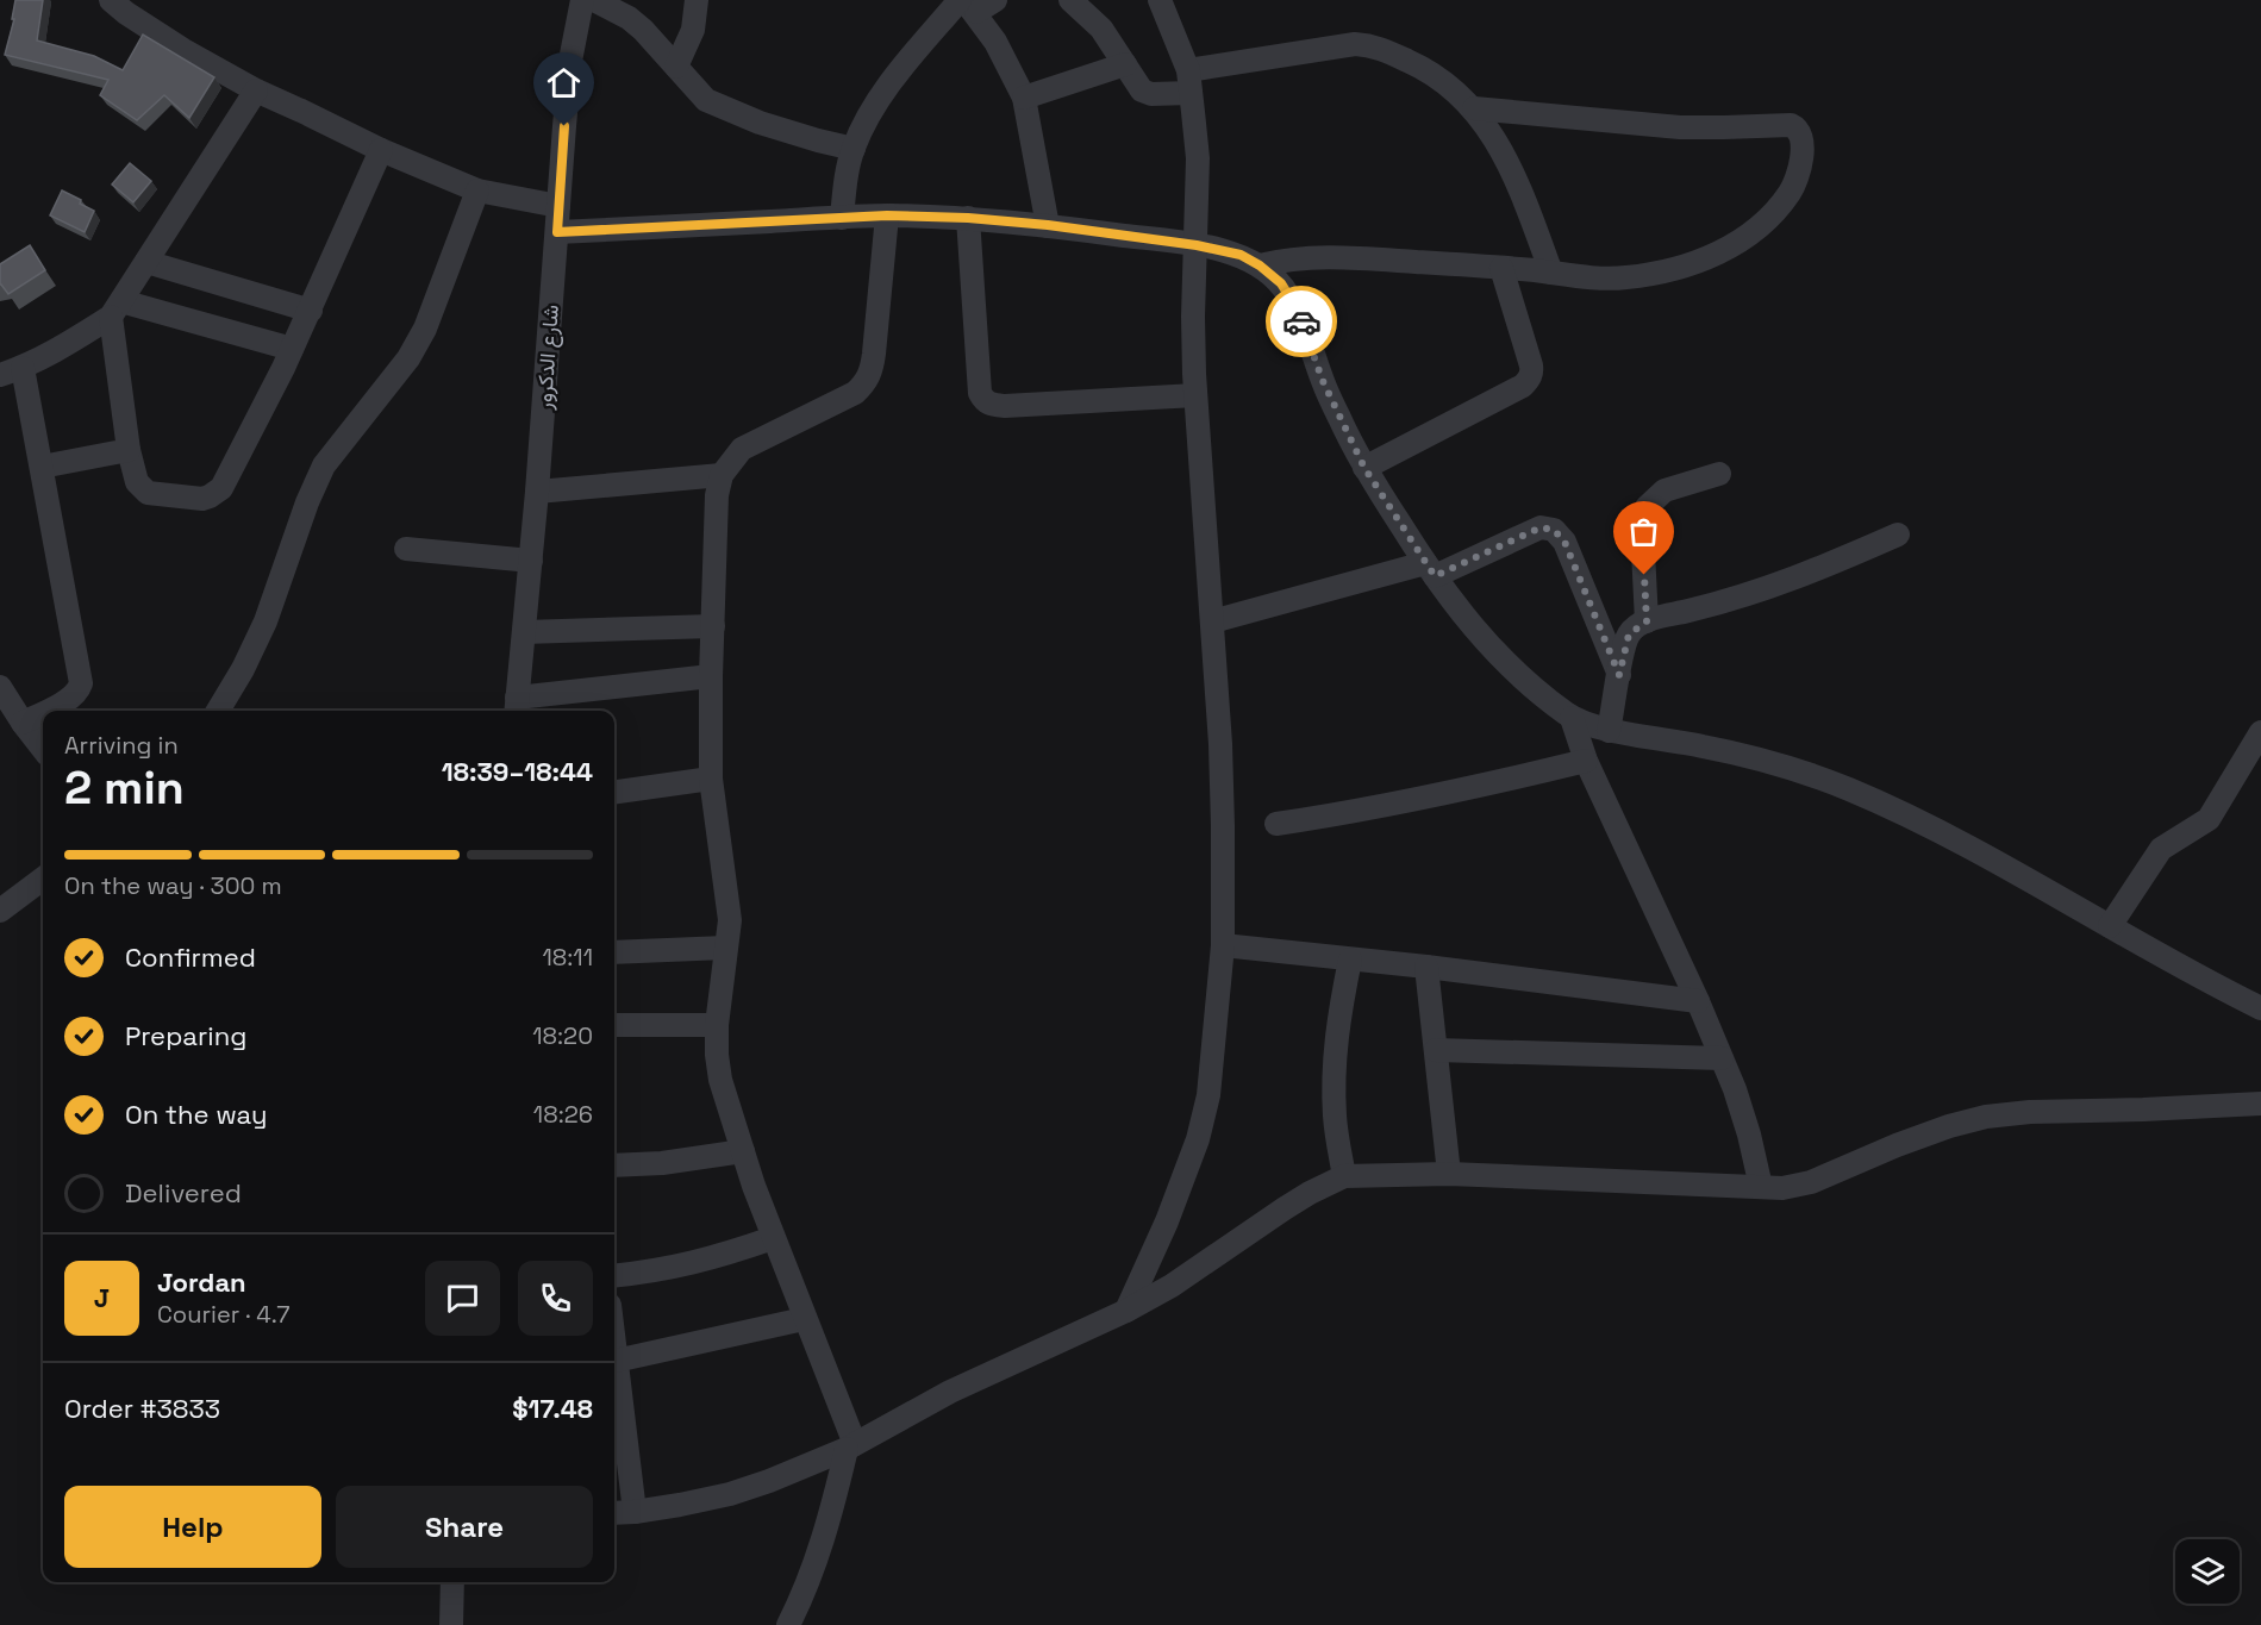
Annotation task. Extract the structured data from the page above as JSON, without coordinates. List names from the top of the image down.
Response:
{
  "streets": {
    "street": ["شارع الدكرور"]
  },
  "page": {
    "heading": ["2 min", "Arriving in", "18:39–18:44"],
    "panel": [
      "Jordan",
      "Courier · 4.7",
      "Order #3833",
      "$17.48"
    ],
    "bar": "On the way · 300 m",
    "list": [
      ["Confirmed", "18:11"],
      ["Preparing", "18:20"],
      ["On the way", "18:26"],
      "Delivered"
    ],
    "round": "J",
    "buttons": ["Help", "Share"]
  }
}
